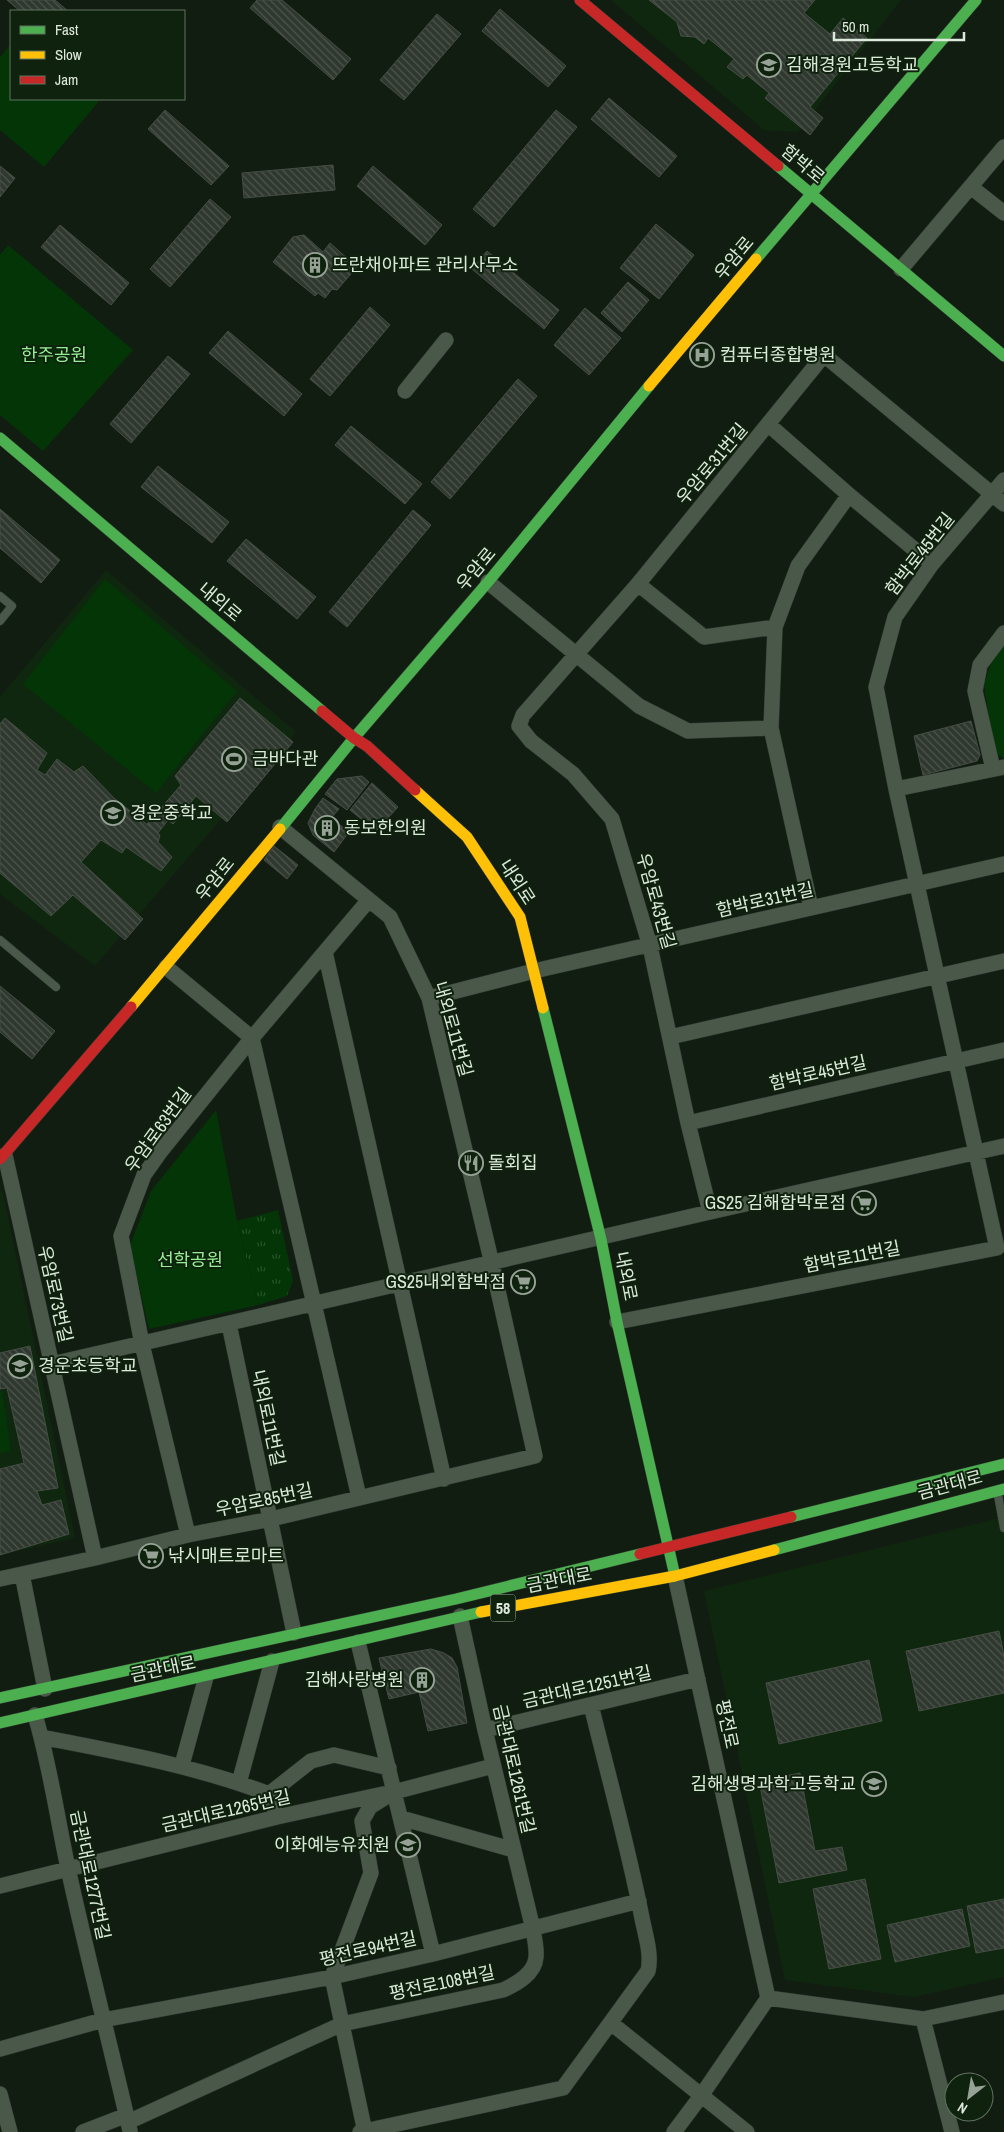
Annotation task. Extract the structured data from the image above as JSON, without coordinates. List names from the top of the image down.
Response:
{
  "streets": {
    "street": [
      "함박로",
      "우암로",
      "우암로31번길",
      "함박로45번길",
      "내외로",
      "함박로31번길",
      "우암로43번길",
      "내외로11번길",
      "우암로63번길",
      "함박로11번길",
      "우암로73번길",
      "금관대로",
      "우암로85번길",
      "58",
      "금관대로1251번길",
      "평전로",
      "금관대로1261번길",
      "금관대로1265번길",
      "금관대로1277번길",
      "평전로94번길",
      "평전로108번길"
    ]
  },
  "crossings": [
    ["함박로", "우암로"],
    ["우암로", "내외로"],
    ["우암로", "내외로11번길"],
    ["우암로", "우암로73번길"],
    ["우암로31번길", "함박로45번길"],
    ["우암로31번길", "우암로43번길"],
    ["함박로45번길", "함박로31번길"],
    ["함박로45번길", "우암로43번길"],
    ["함박로45번길", "함박로11번길"],
    ["내외로", "함박로31번길"],
    ["내외로", "함박로11번길"],
    ["내외로", "금관대로"],
    ["내외로", "평전로"],
    ["함박로31번길", "우암로43번길"],
    ["함박로31번길", "내외로11번길"],
    ["내외로11번길", "우암로63번길"],
    ["내외로11번길", "금관대로"],
    ["내외로11번길", "우암로85번길"],
    ["우암로73번길", "우암로85번길"],
    ["금관대로", "평전로"],
    ["금관대로", "금관대로1261번길"],
    ["금관대로", "금관대로1277번길"],
    ["금관대로1251번길", "평전로"],
    ["금관대로1251번길", "금관대로1261번길"],
    ["금관대로1261번길", "평전로94번길"],
    ["금관대로1261번길", "평전로108번길"],
    ["금관대로1265번길", "금관대로1277번길"],
    ["금관대로1277번길", "평전로94번길"],
    ["금관대로1277번길", "평전로108번길"],
    ["평전로94번길", "평전로108번길"]
  ],
  "parks": ["한주공원", "선학공원"],
  "places": {
    "school or university": [
      "김해경원고등학교",
      "경운중학교",
      "경운초등학교",
      "김해생명과학고등학교",
      "이화예능유치원"
    ],
    "building": ["뜨란채아파트 관리사무소", "동보한의원", "김해사랑병원"],
    "hospital": ["컴퓨터종합병원"],
    "sports": ["금바다관"],
    "restaurant": ["돌회집"],
    "supermarket": ["GS25 김해함박로점", "GS25내외함박점", "낚시매트로마트"]
  },
  "legend": ["Fast", "Slow", "Jam"],
  "scale_bar": "50 m",
  "north": "bottom left"
}
